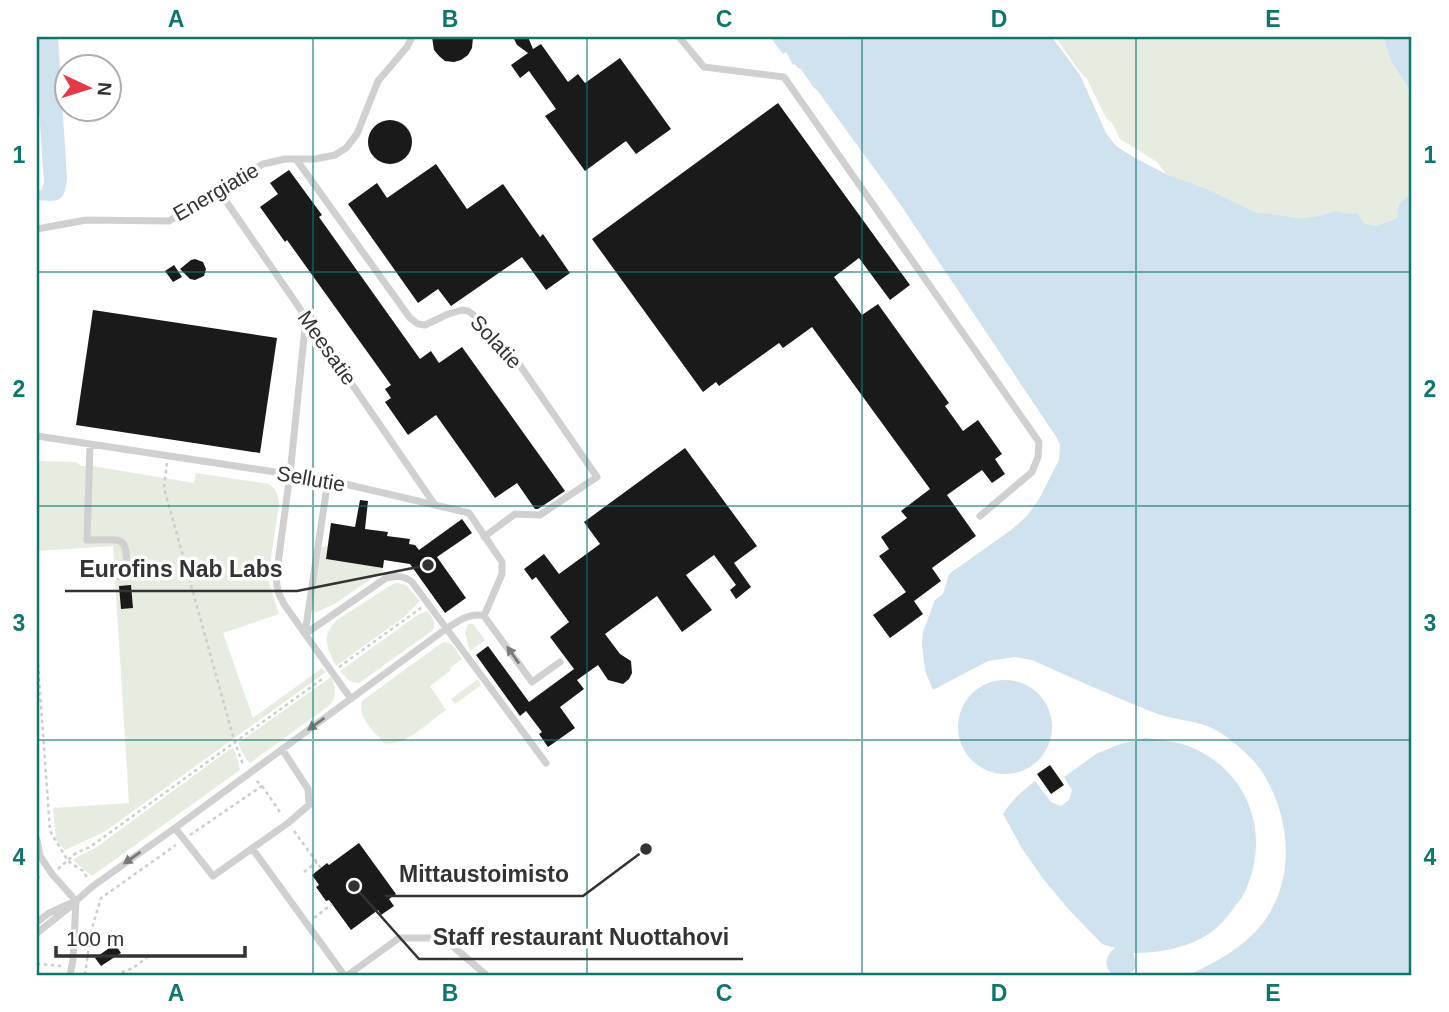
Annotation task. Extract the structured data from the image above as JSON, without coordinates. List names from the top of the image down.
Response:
{
  "streets": {
    "lane": [
      "Energiatie",
      "Solatie",
      "Meesatie",
      "Sellutie"
    ]
  },
  "crossings": [
    ["Energiatie", "Solatie"],
    ["Energiatie", "Meesatie"],
    ["Solatie", "Sellutie"],
    ["Meesatie", "Sellutie"]
  ],
  "places": ["Eurofins Nab Labs", "Mittaustoimisto", "Staff restaurant Nuottahovi"],
  "scale_bar": "100 m",
  "north": "right",
  "grid": {
    "columns": [
      "A",
      "B",
      "C",
      "D",
      "E"
    ],
    "rows": [
      "1",
      "2",
      "3",
      "4"
    ]
  }
}
